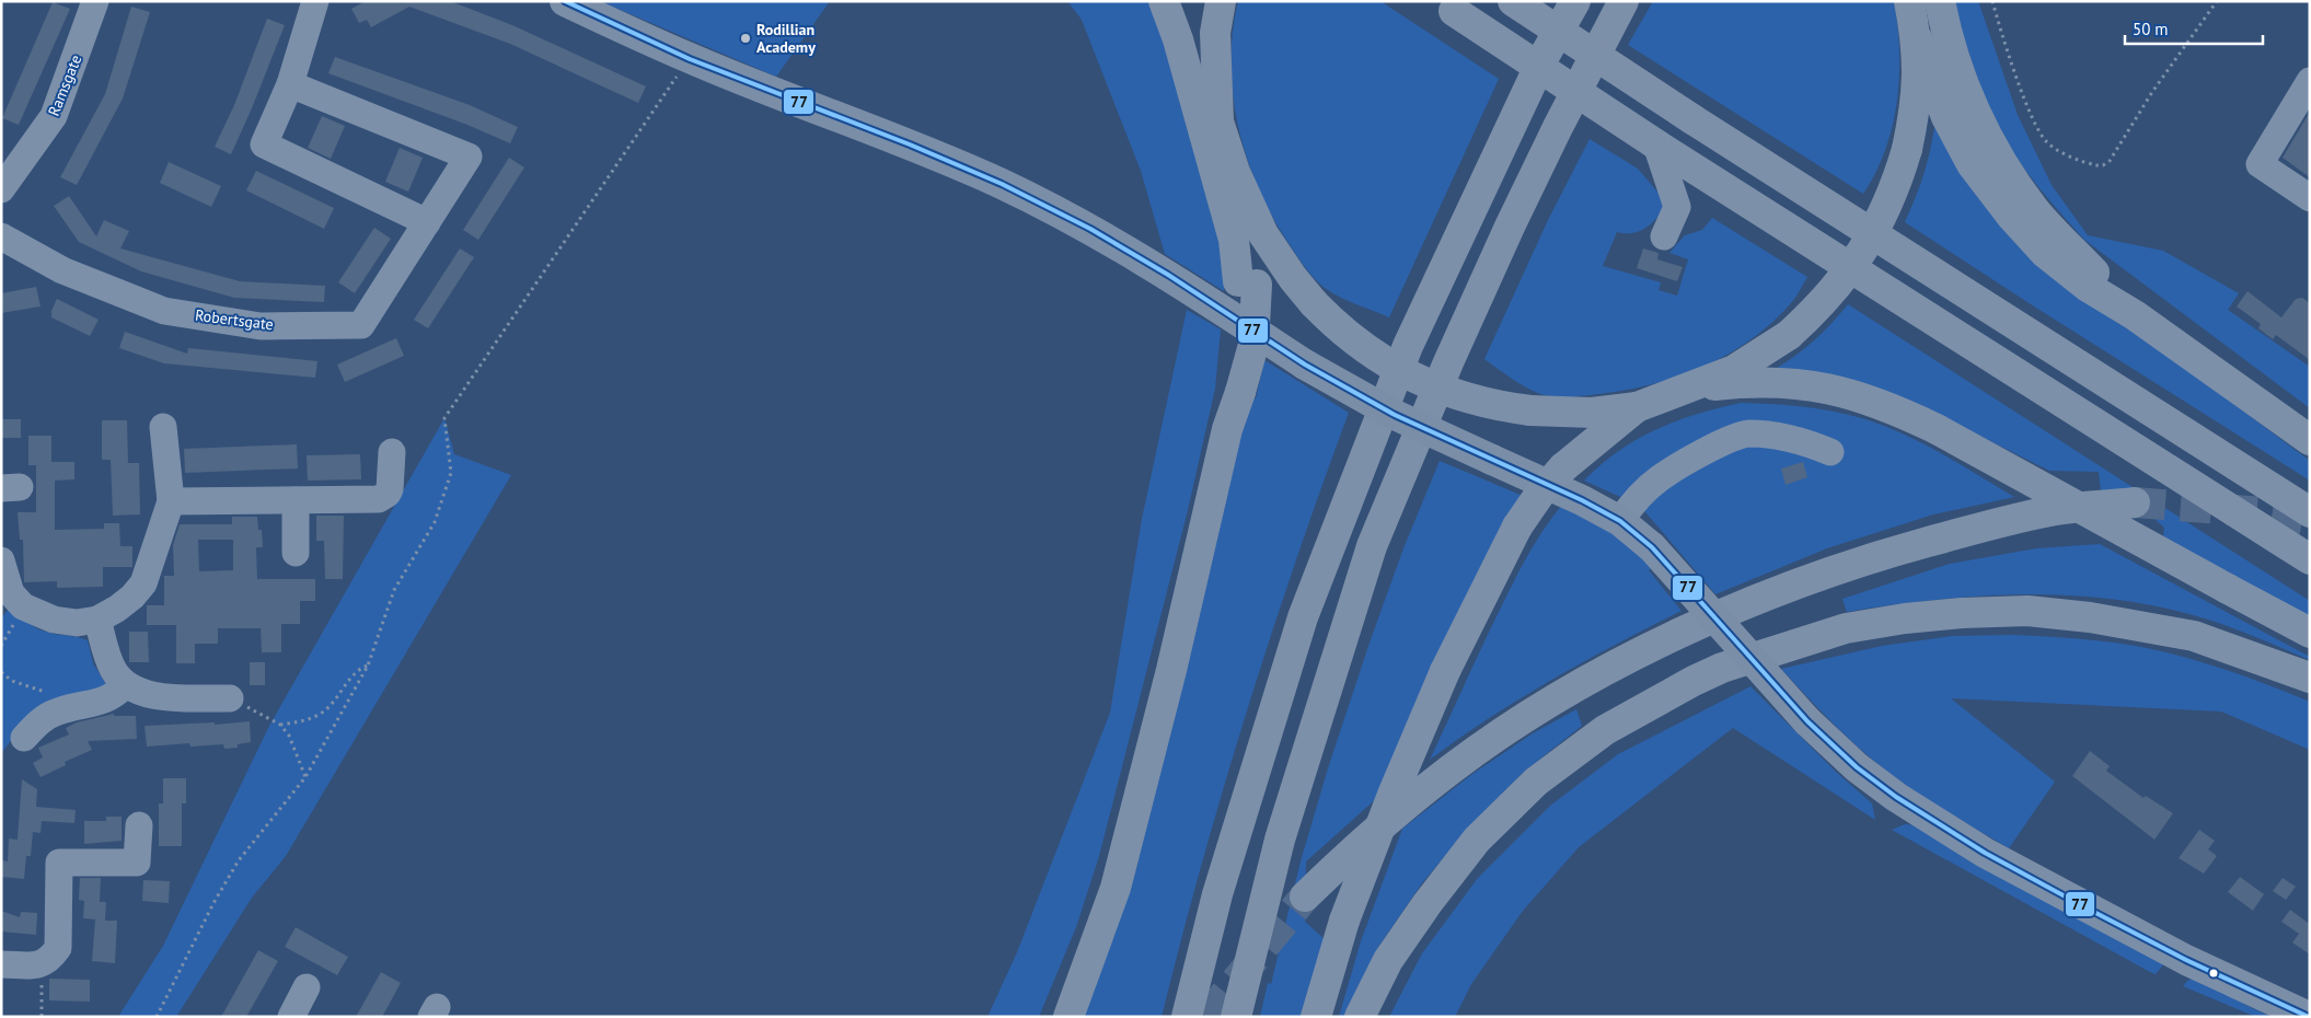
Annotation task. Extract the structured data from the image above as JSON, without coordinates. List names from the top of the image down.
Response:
{
  "streets": {
    "street": ["Ramsgate", "Robertsgate"]
  },
  "places": ["Rodillian Academy"],
  "lines": ["transit line 77"],
  "scale_bar": "50 m"
}
